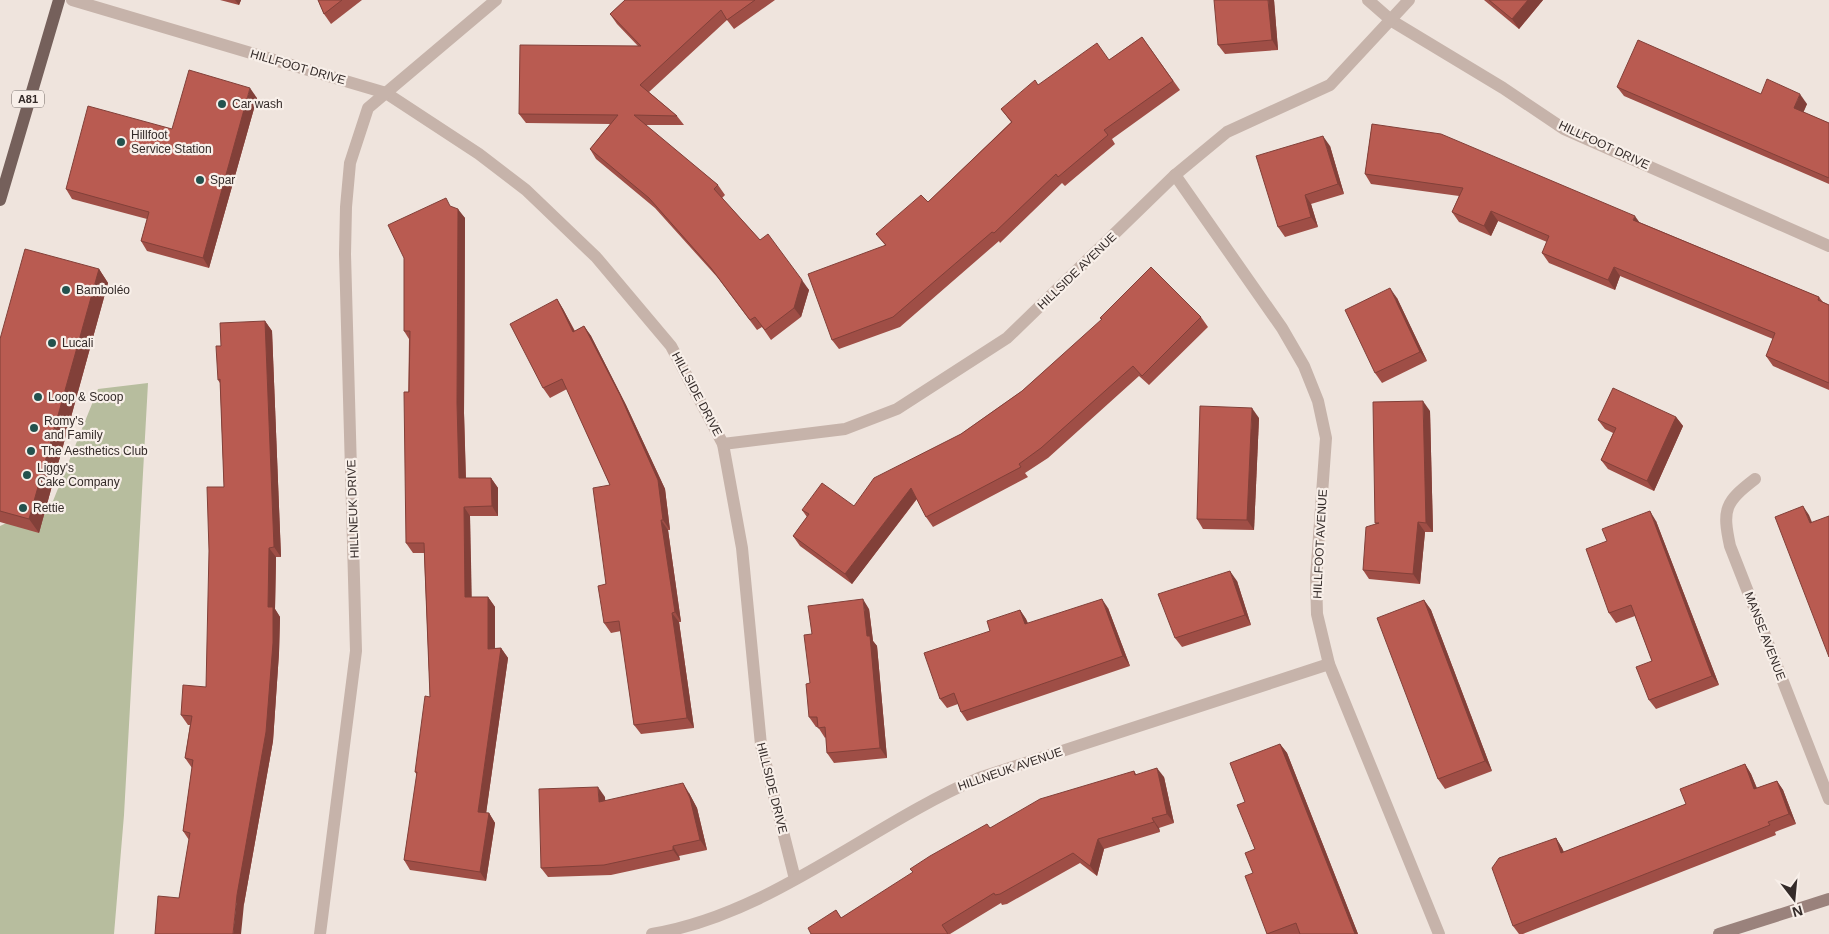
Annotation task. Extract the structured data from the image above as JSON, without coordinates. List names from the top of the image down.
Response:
{
  "streets": {
    "main road": ["A81"],
    "street": [
      "HILLFOOT DRIVE",
      "HILLSIDE AVENUE",
      "HILLSIDE DRIVE",
      "HILLNEUK DRIVE",
      "HILLFOOT AVENUE",
      "MANSE AVENUE",
      "HILLNEUK AVENUE"
    ]
  },
  "crossings": [
    ["HILLFOOT DRIVE", "HILLSIDE AVENUE"],
    ["HILLFOOT DRIVE", "HILLSIDE DRIVE"],
    ["HILLFOOT DRIVE", "HILLNEUK DRIVE"],
    ["HILLSIDE AVENUE", "HILLSIDE DRIVE"],
    ["HILLSIDE AVENUE", "HILLFOOT AVENUE"],
    ["HILLSIDE DRIVE", "HILLNEUK DRIVE"],
    ["HILLSIDE DRIVE", "HILLNEUK AVENUE"],
    ["HILLFOOT AVENUE", "HILLNEUK AVENUE"]
  ],
  "places": [
    "Car wash",
    "Hillfoot Service Station",
    "Spar",
    "Bamboléo",
    "Lucali",
    "Loop & Scoop",
    "Romy's and Family",
    "The Aesthetics Club",
    "Liggy's Cake Company",
    "Rettie"
  ],
  "north": "bottom"
}
